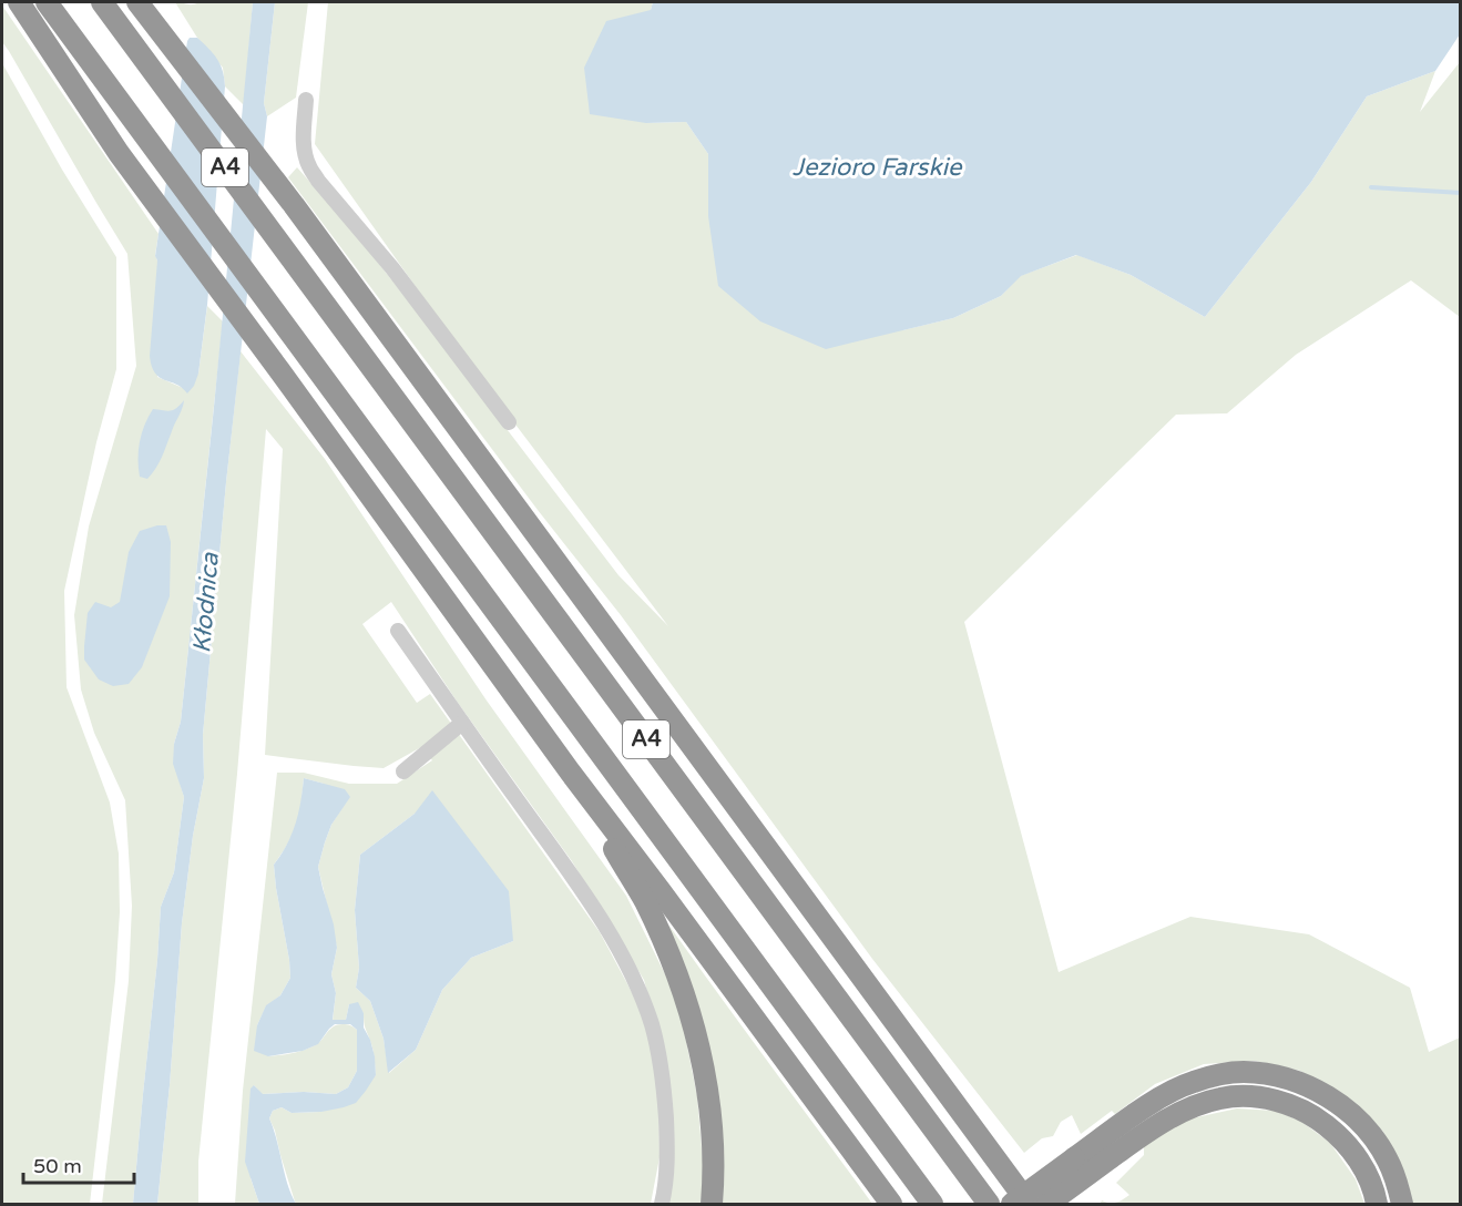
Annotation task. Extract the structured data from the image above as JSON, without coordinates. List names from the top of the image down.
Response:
{
  "streets": {
    "highway": ["A4"]
  },
  "water": ["Jezioro Farskie", "Kłodnica"],
  "scale_bar": "50 m"
}
